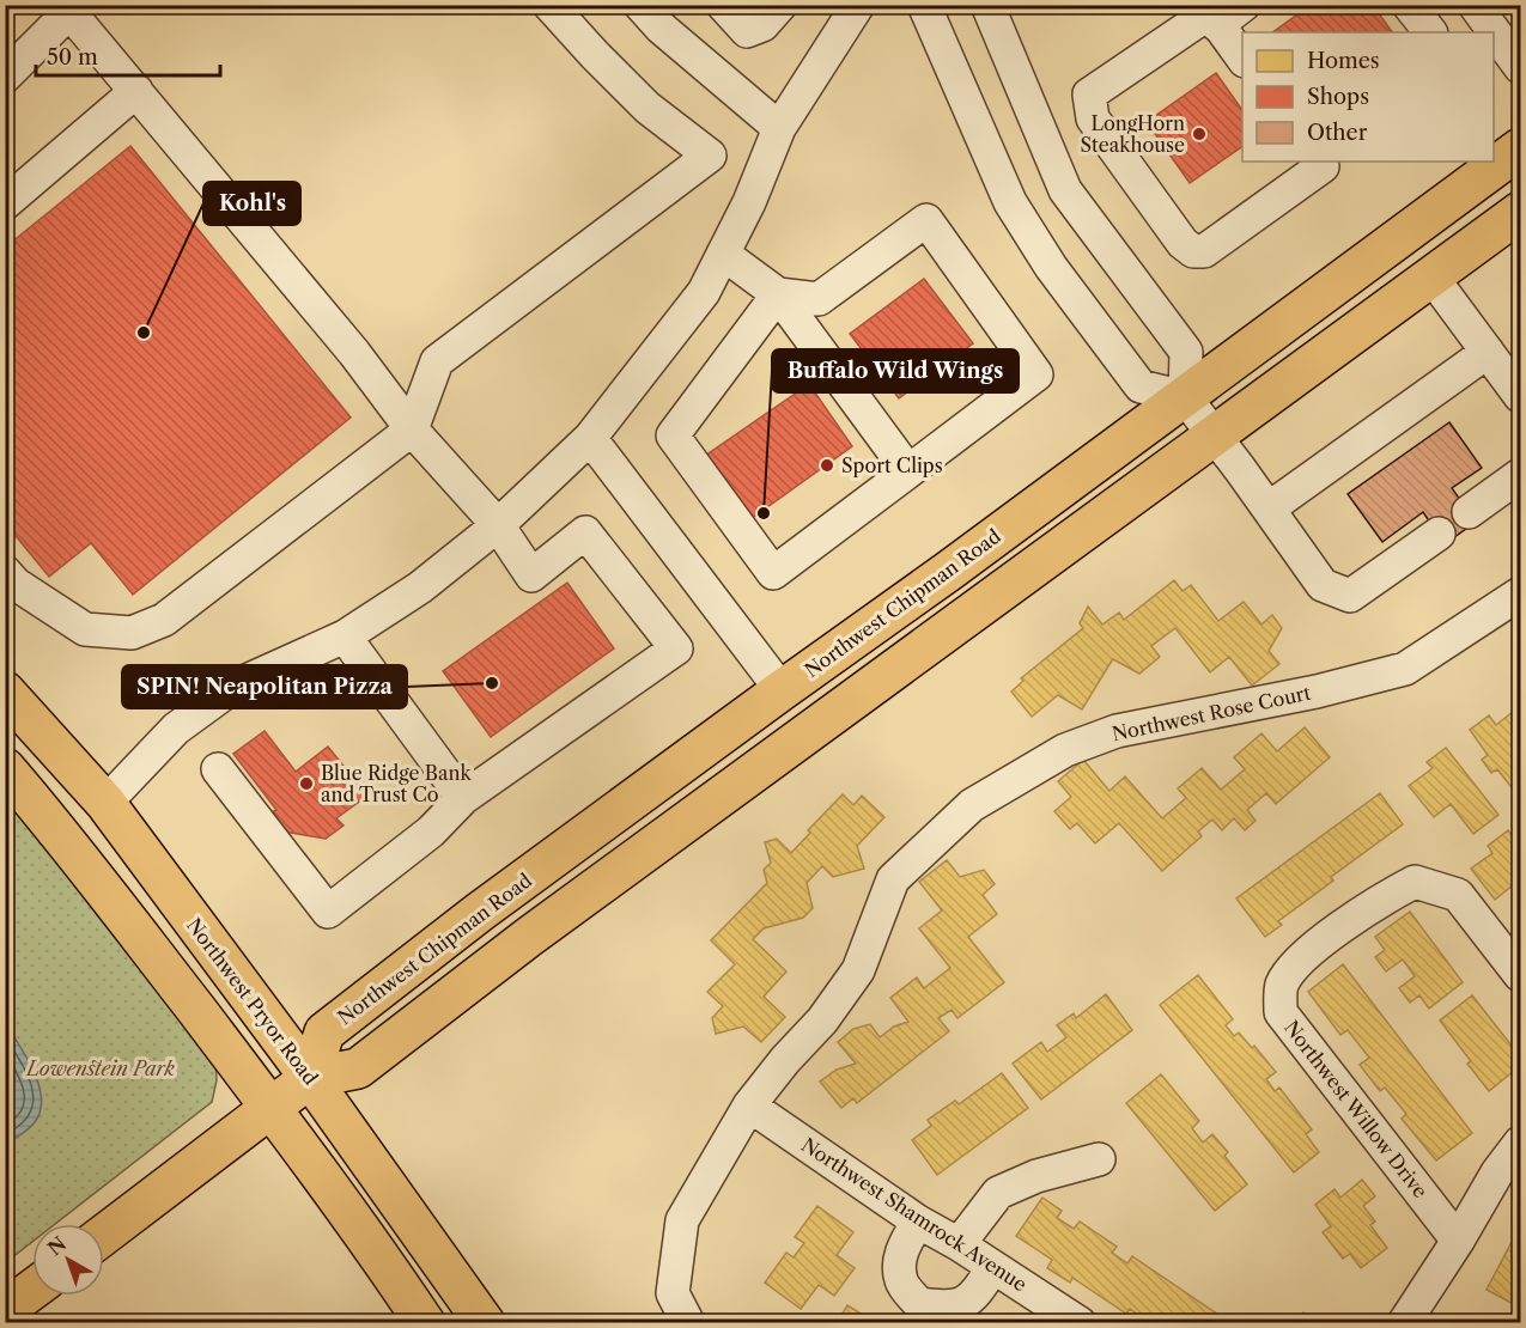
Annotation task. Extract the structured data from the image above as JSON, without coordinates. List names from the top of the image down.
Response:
{
  "streets": {
    "main road": ["Northwest Chipman Road", "Northwest Pryor Road"],
    "street": ["Northwest Rose Court", "Northwest Willow Drive", "Northwest Shamrock Avenue"]
  },
  "crossings": [
    ["Northwest Chipman Road", "Northwest Pryor Road"],
    ["Northwest Rose Court", "Northwest Shamrock Avenue"]
  ],
  "parks": ["Lowenstein Park"],
  "places": [
    "LongHorn Steakhouse",
    "Kohl's",
    "Sport Clips",
    "Buffalo Wild Wings",
    "SPIN! Neapolitan Pizza",
    "Blue Ridge Bank and Trust Co"
  ],
  "legend": ["Homes", "Shops", "Other"],
  "scale_bar": "50 m",
  "north": "top left"
}
